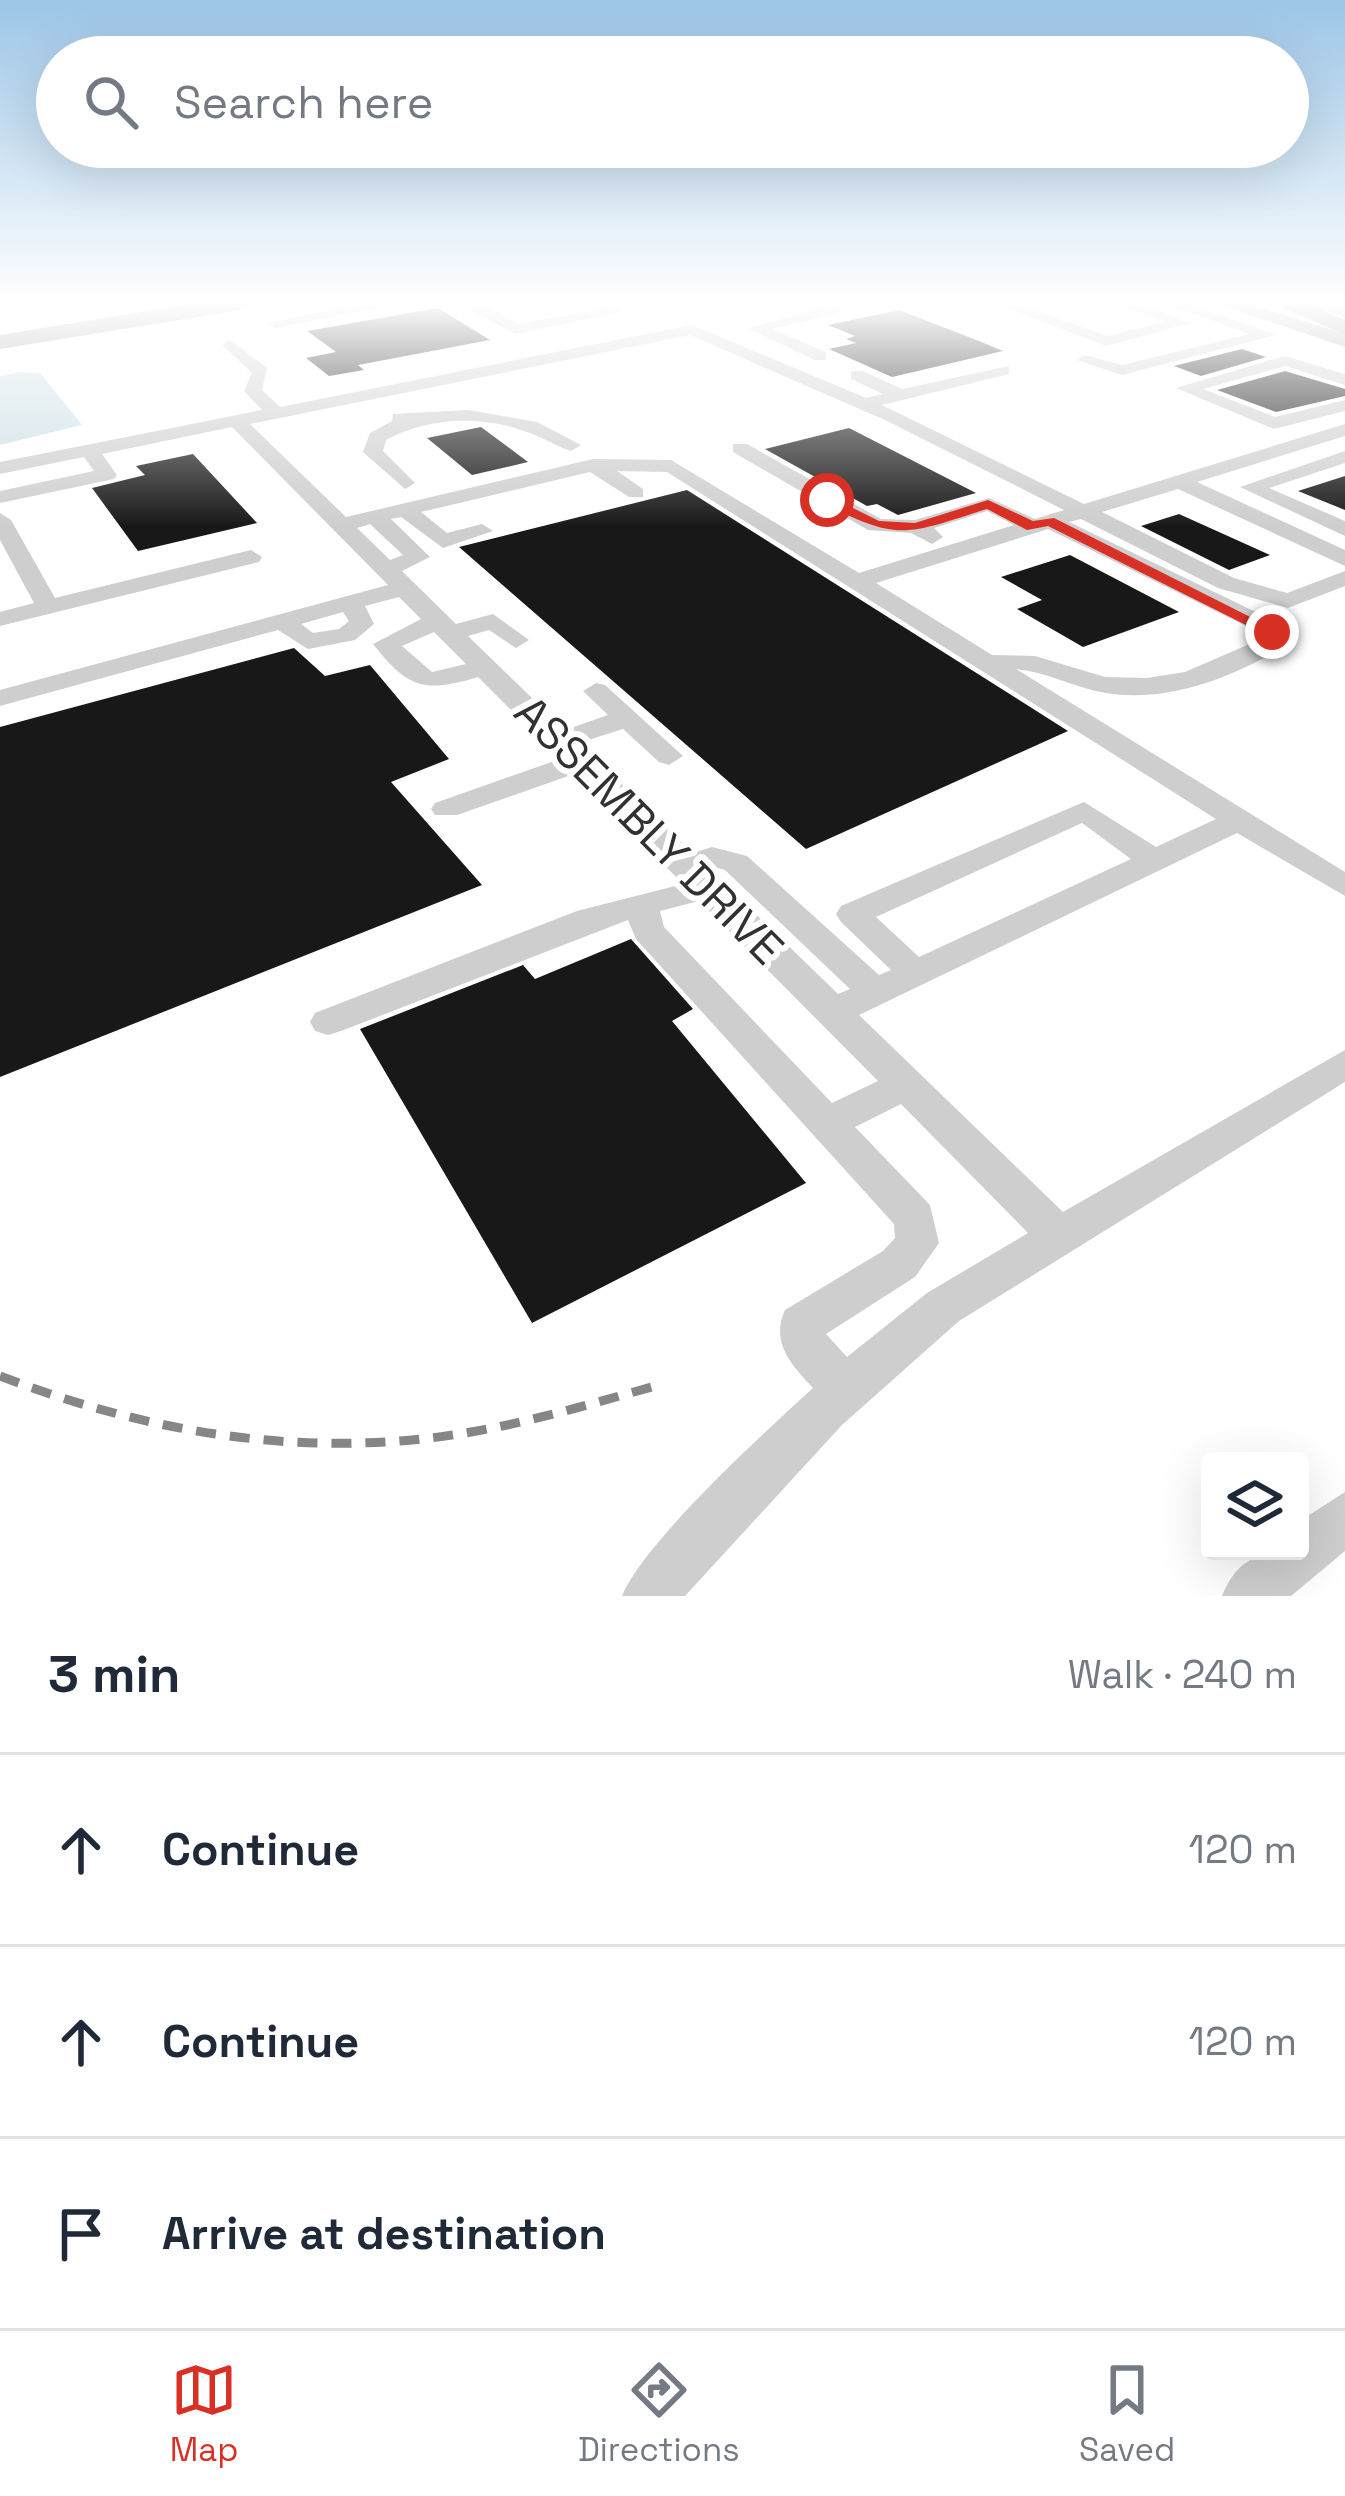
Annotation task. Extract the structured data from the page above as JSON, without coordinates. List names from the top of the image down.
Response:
{
  "streets": {
    "street": ["ASSEMBLY DRIVE"]
  },
  "page": {
    "search": "Search here",
    "heading": ["3 min", "Walk · 240 m"],
    "list": [
      ["Continue", "120 m"],
      ["Continue", "120 m"],
      "Arrive at destination"
    ],
    "nav": ["Map", "Directions", "Saved"]
  }
}
